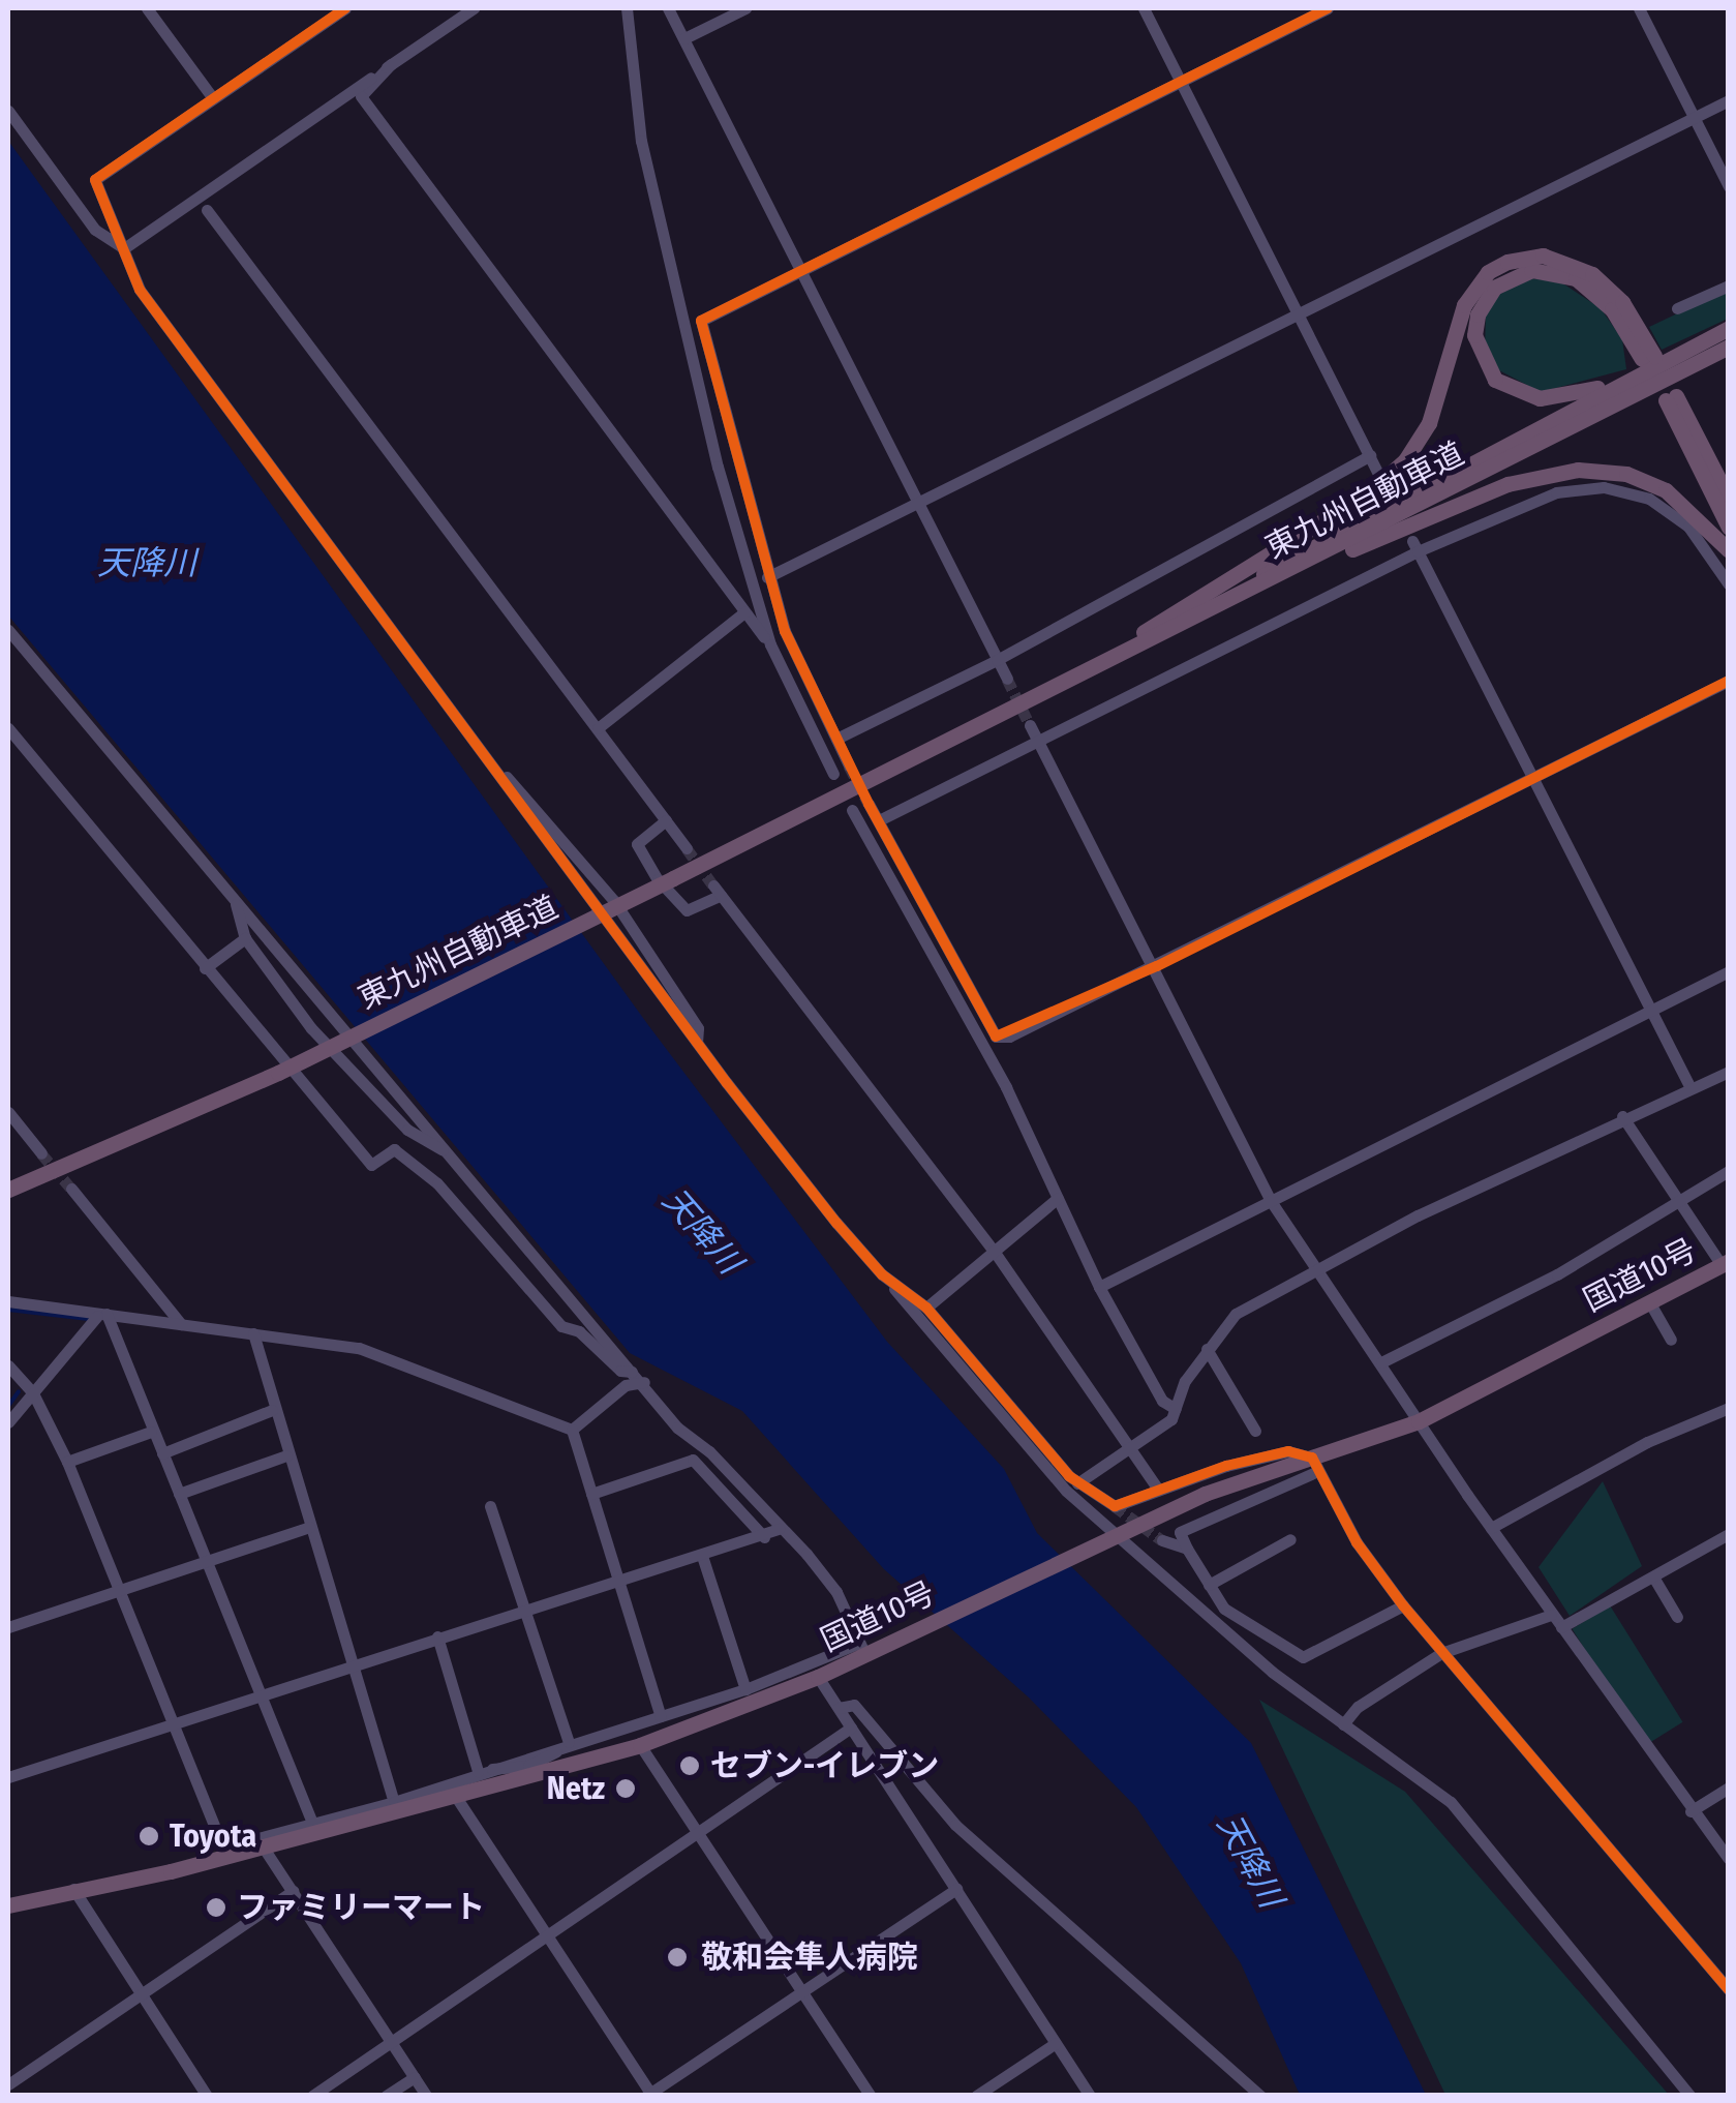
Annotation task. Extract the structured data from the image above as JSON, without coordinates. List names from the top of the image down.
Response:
{
  "streets": {
    "highway": ["東九州自動車道", "国道10号"]
  },
  "water": ["天降川"],
  "places": [
    "セブン-イレブン",
    "Netz",
    "Toyota",
    "ファミリーマート",
    "敬和会隼人病院"
  ]
}
